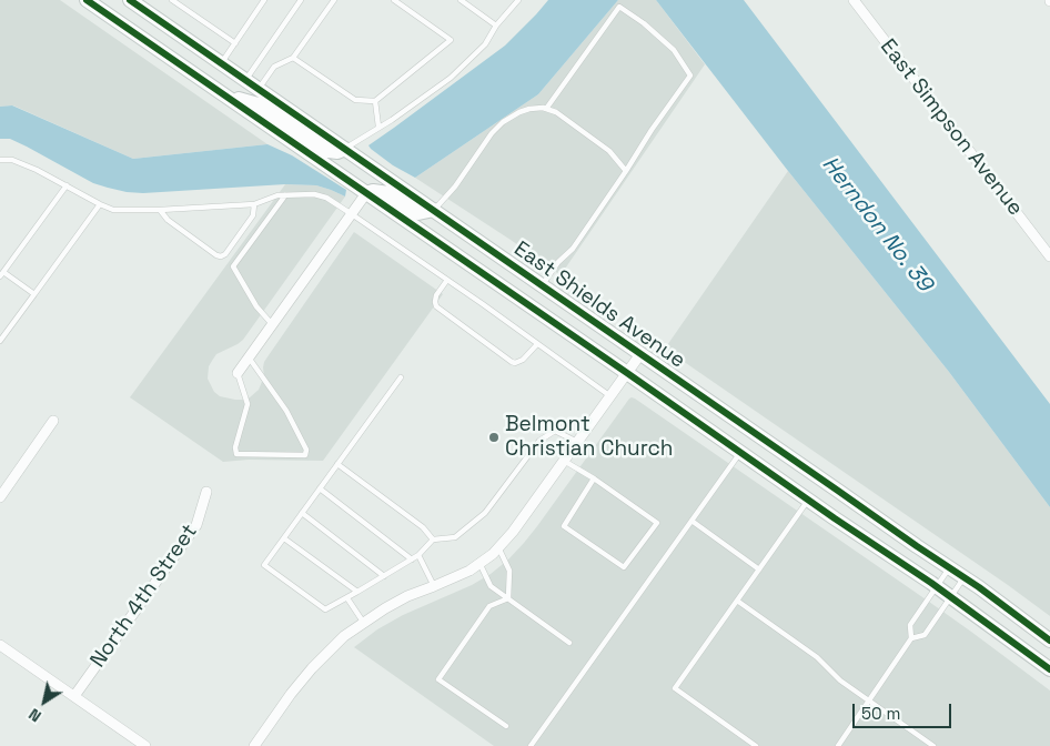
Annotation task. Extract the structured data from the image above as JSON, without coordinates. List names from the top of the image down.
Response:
{
  "streets": {
    "main road": ["East Shields Avenue"],
    "street": ["East Simpson Avenue", "North 4th Street"]
  },
  "water": ["Herndon No. 39"],
  "places": ["Belmont Christian Church"],
  "scale_bar": "50 m",
  "north": "bottom left"
}
